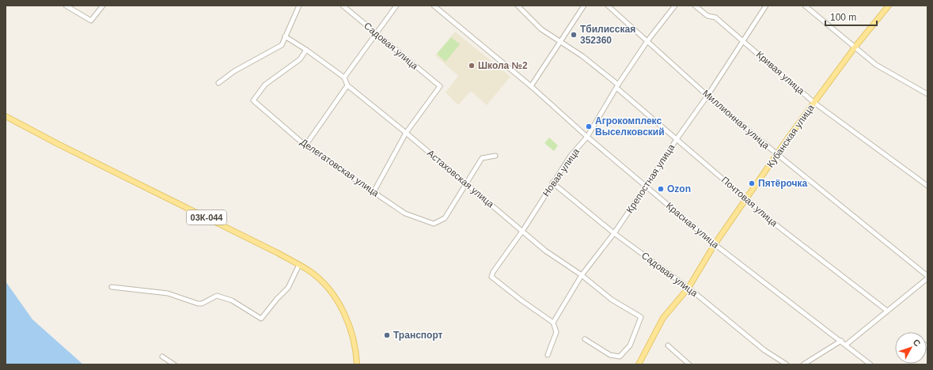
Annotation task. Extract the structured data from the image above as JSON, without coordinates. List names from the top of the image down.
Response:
{
  "streets": {
    "main road": ["Кубанская улица", "03К-044"],
    "street": [
      "Садовая улица",
      "Кривая улица",
      "Миллионная улица",
      "Делегатовская улица",
      "Новая улица",
      "Астаховская улица",
      "Крепостная улица",
      "Почтовая улица",
      "Красная улица"
    ]
  },
  "crossings": [
    ["Садовая улица", "Кубанская улица"],
    ["Садовая улица", "Новая улица"],
    ["Садовая улица", "Астаховская улица"],
    ["Садовая улица", "Крепостная улица"],
    ["Кривая улица", "Кубанская улица"],
    ["Кривая улица", "Крепостная улица"],
    ["Миллионная улица", "Кубанская улица"],
    ["Миллионная улица", "Новая улица"],
    ["Миллионная улица", "Крепостная улица"],
    ["Кубанская улица", "Почтовая улица"],
    ["Кубанская улица", "Красная улица"],
    ["Делегатовская улица", "Астаховская улица"],
    ["Новая улица", "Астаховская улица"],
    ["Новая улица", "Крепостная улица"],
    ["Новая улица", "Почтовая улица"],
    ["Новая улица", "Красная улица"],
    ["Астаховская улица", "Крепостная улица"],
    ["Крепостная улица", "Почтовая улица"],
    ["Крепостная улица", "Красная улица"]
  ],
  "places": [
    "Тбилисская 352360",
    "Школа №2",
    "Агрокомплекс Выселковский",
    "Пятёрочка",
    "Ozon",
    "Транспорт"
  ],
  "scale_bar": "100 m",
  "north": "top right"
}
